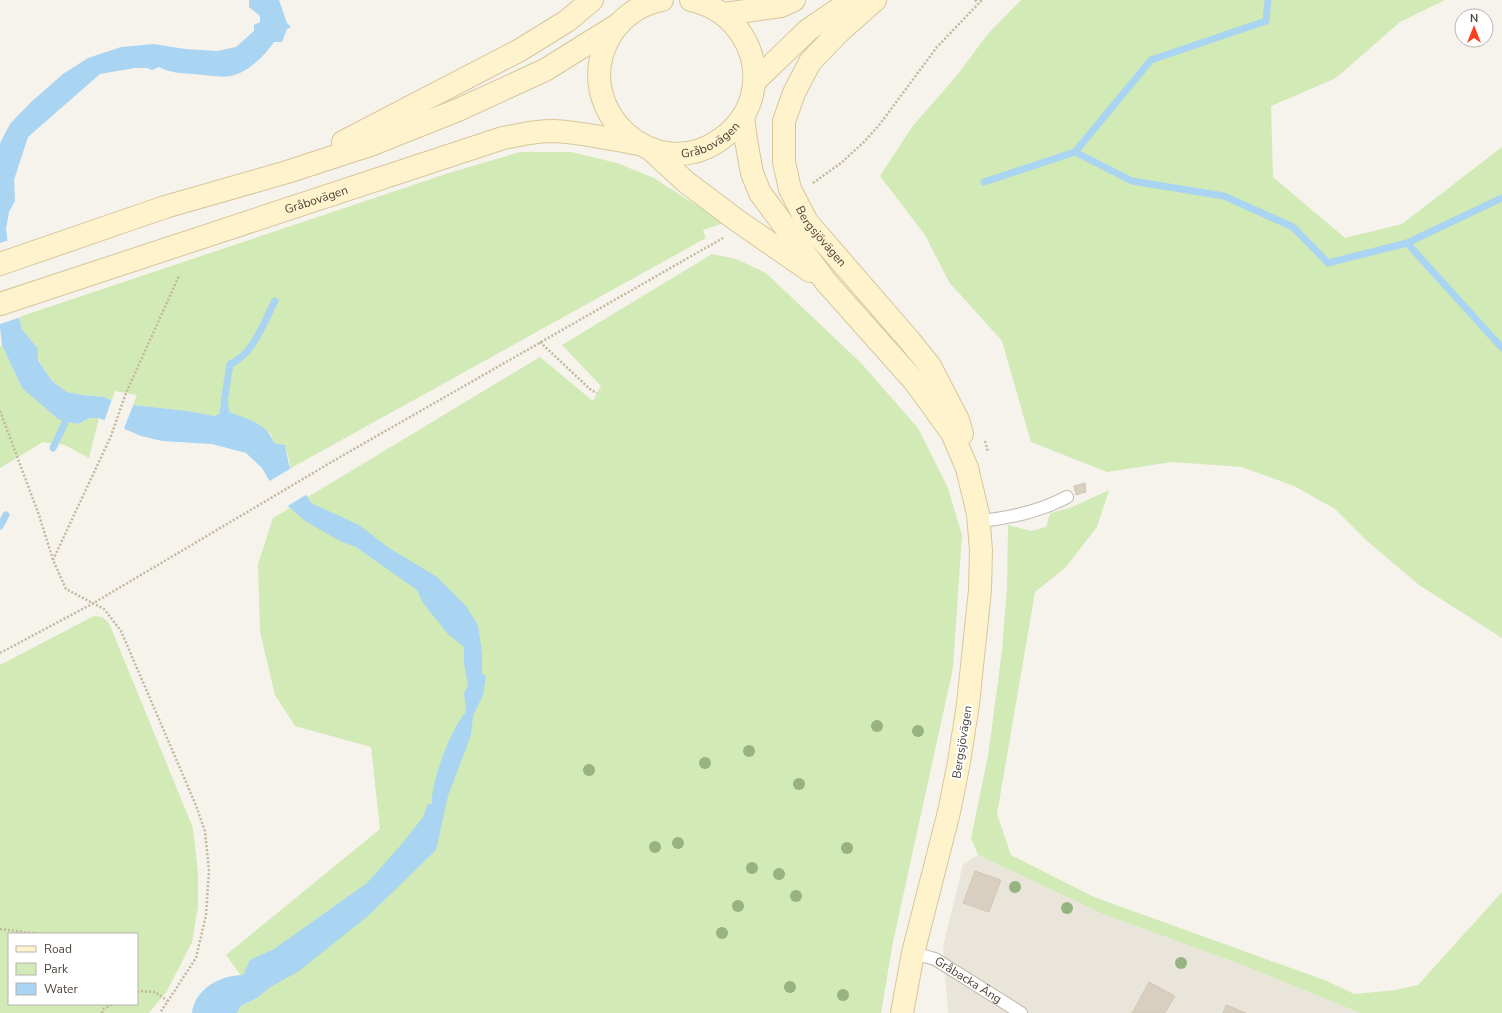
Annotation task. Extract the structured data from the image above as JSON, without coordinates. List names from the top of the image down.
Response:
{
  "streets": {
    "main road": ["Gråbovägen", "Bergsjövägen"],
    "lane": ["Gråbacka Äng"]
  },
  "crossings": [
    ["Gråbovägen", "Bergsjövägen"],
    ["Bergsjövägen", "Gråbacka Äng"]
  ],
  "legend": ["Road", "Park", "Water"],
  "north": "top"
}
